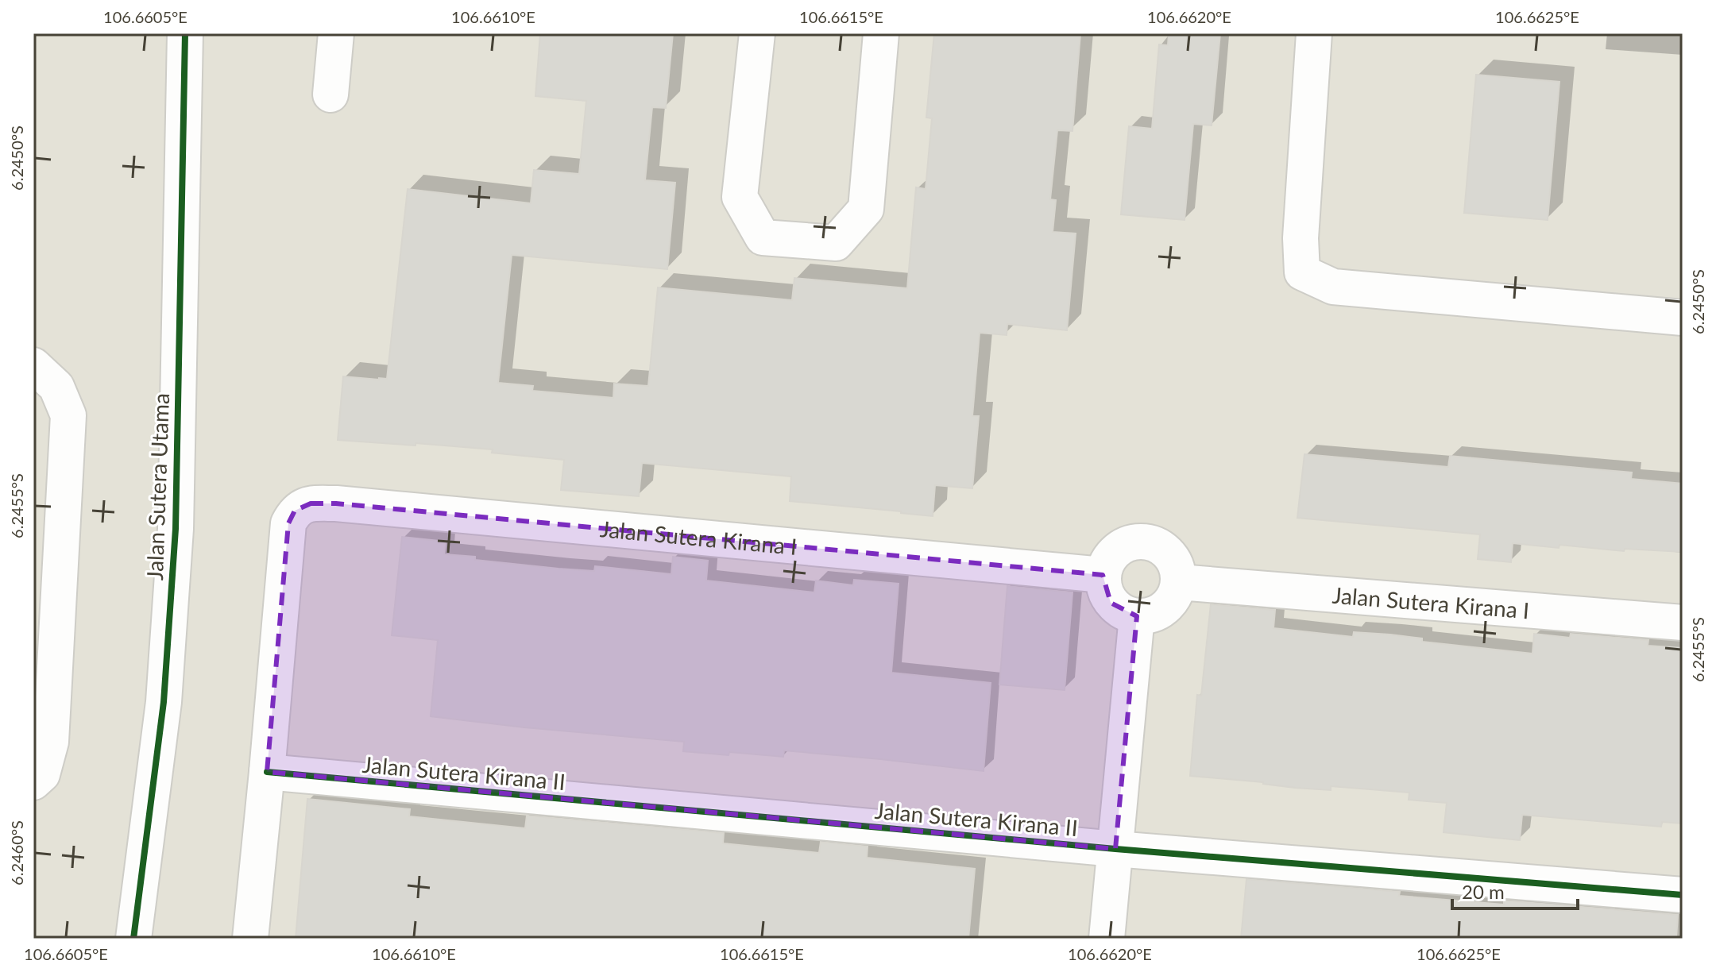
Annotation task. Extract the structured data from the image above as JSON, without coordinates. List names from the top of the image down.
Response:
{
  "streets": {
    "street": ["Jalan Sutera Utama", "Jalan Sutera Kirana I", "Jalan Sutera Kirana II"]
  },
  "crossings": [
    ["Jalan Sutera Kirana I", "Jalan Sutera Kirana II"]
  ],
  "scale_bar": "20 m",
  "coordinates": [
    "106.6605°E",
    "106.6610°E",
    "106.6615°E",
    "106.6620°E",
    "106.6625°E",
    "6.2450°S",
    "6.2455°S",
    "6.2460°S"
  ]
}
